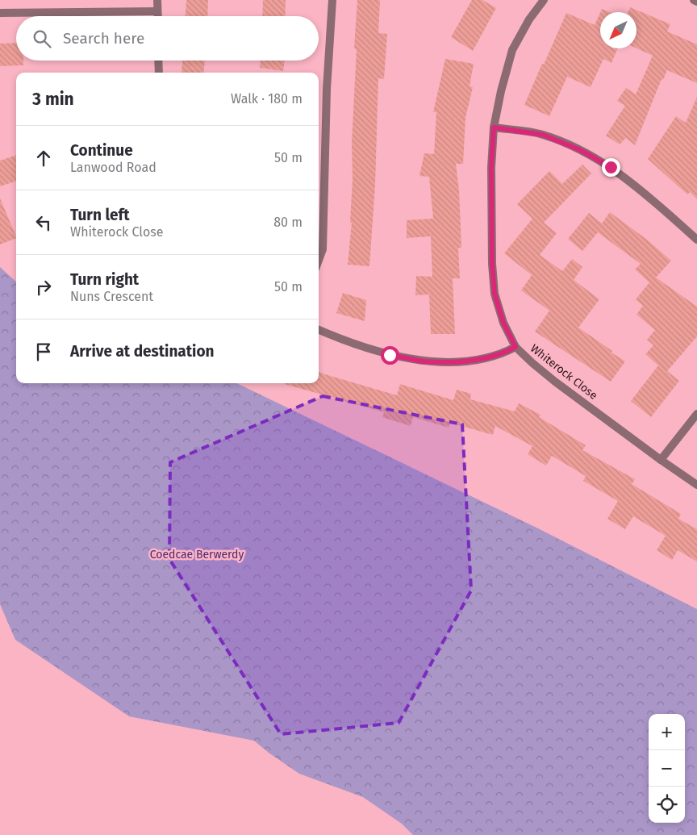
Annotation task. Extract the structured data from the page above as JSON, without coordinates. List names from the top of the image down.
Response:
{
  "streets": {
    "street": ["Whiterock Close"]
  },
  "parks": ["Coedcae Berwerdy"],
  "north": "bottom left",
  "page": {
    "search": "Search here",
    "heading": ["3 min", "Walk · 180 m"],
    "list": [
      ["Continue", "Lanwood Road", "50 m"],
      ["Turn left", "Whiterock Close", "80 m"],
      ["Turn right", "Nuns Crescent", "50 m"],
      "Arrive at destination"
    ],
    "map_buttons": ["+", "−"]
  }
}
